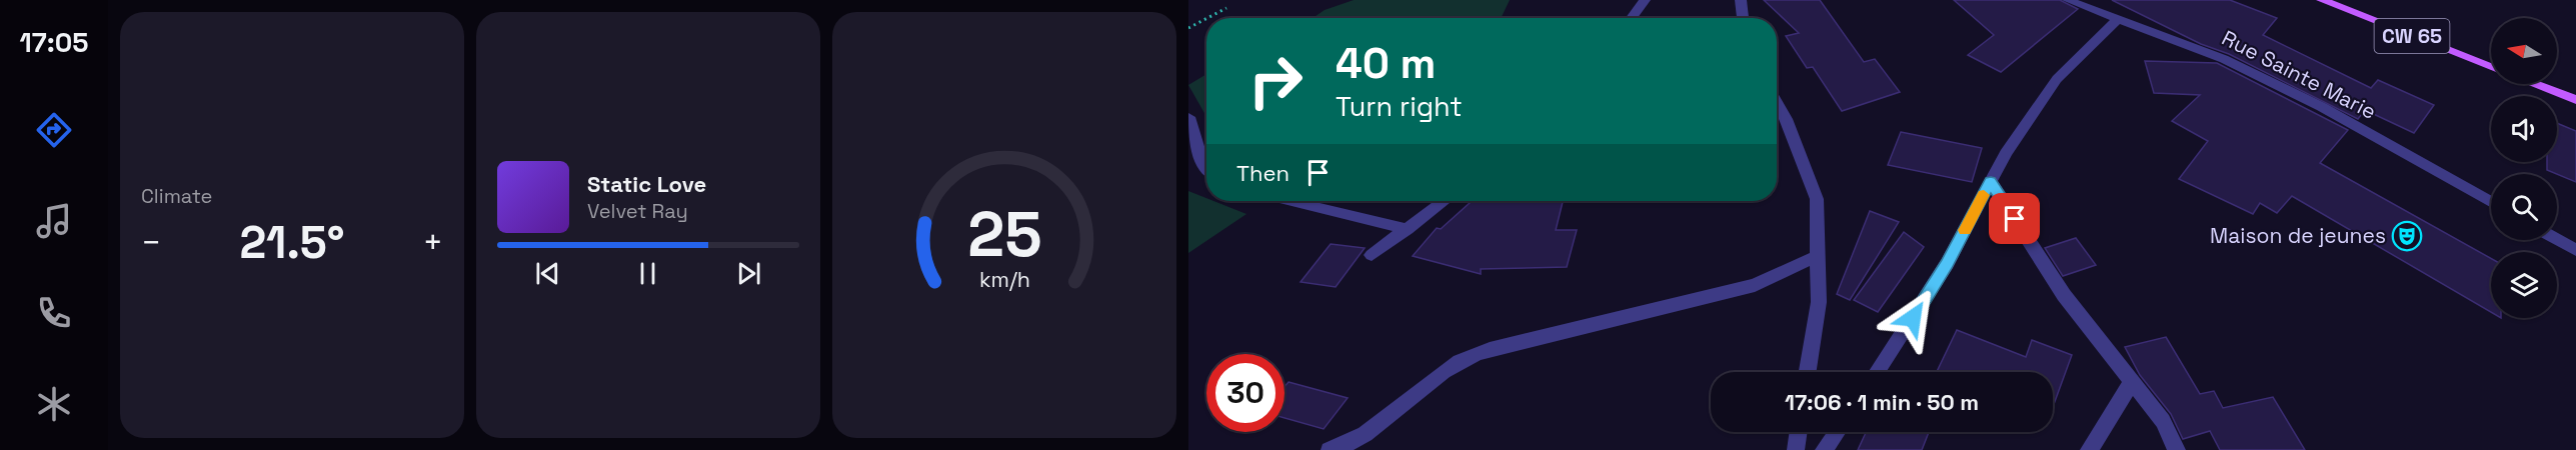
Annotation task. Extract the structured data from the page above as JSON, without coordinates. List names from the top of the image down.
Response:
{
  "streets": {
    "main road": ["CW 65"],
    "street": ["Rue Sainte Marie"]
  },
  "places": {
    "theatre": ["Maison de jeunes"]
  },
  "north": "left",
  "page": {
    "tabs": "17:05",
    "tile": "Climate",
    "turn": ["40 m", "Turn right"],
    "then": "Then",
    "song": ["Static Love", "Velvet Ray"],
    "heat": ["−", "21.5°", "+"],
    "limit": "30",
    "trip": "17:06 · 1 min · 50 m",
    "gauge": ["25", "km/h"]
  }
}
